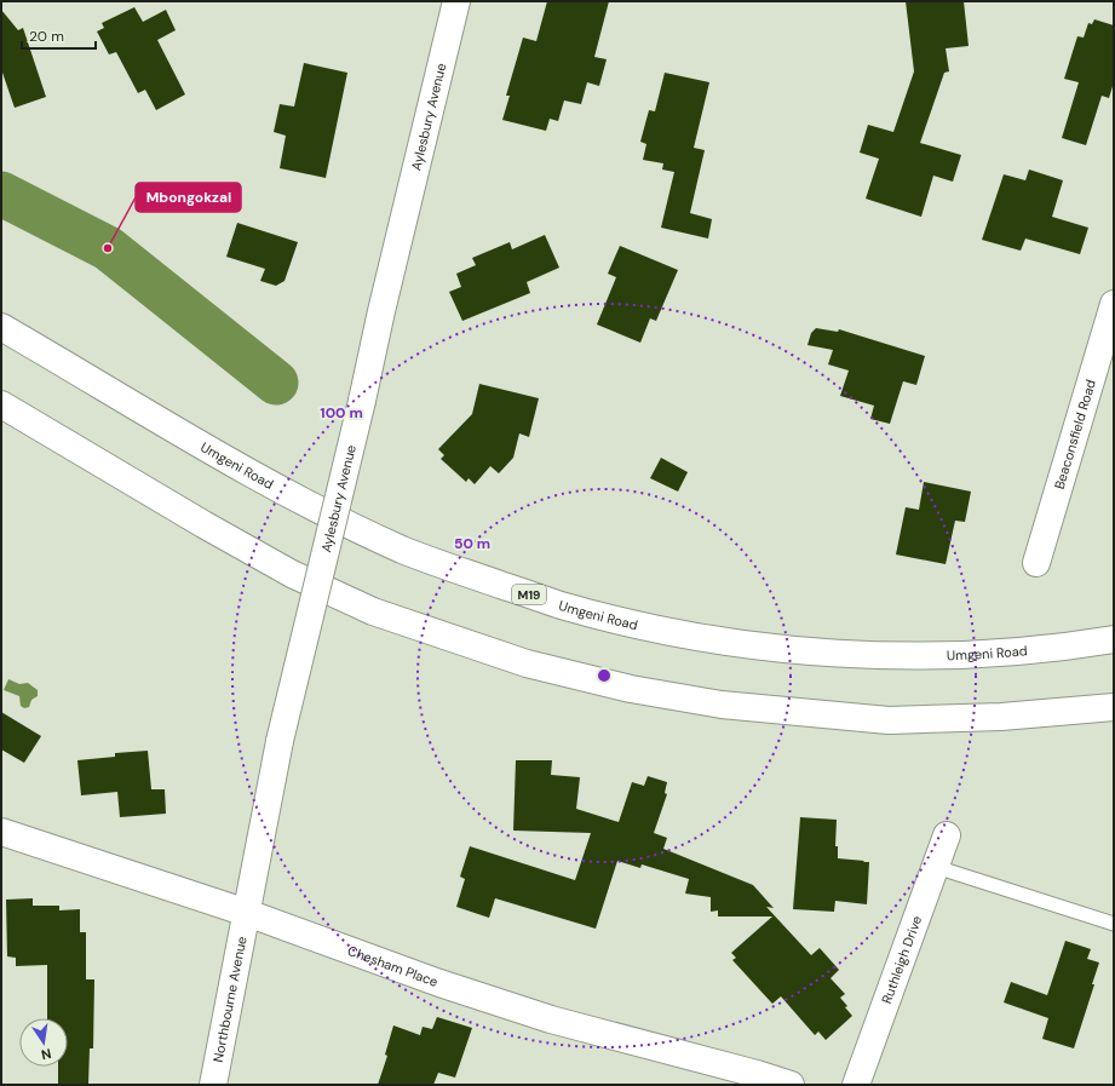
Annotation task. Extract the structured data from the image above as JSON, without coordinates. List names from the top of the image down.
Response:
{
  "streets": {
    "main road": [
      "Aylesbury Avenue",
      "Beaconsfield Road",
      "Umgeni Road",
      "M19",
      "Ruthleigh Drive",
      "Chesham Place",
      "Northbourne Avenue"
    ]
  },
  "crossings": [
    ["Aylesbury Avenue", "Chesham Place"],
    ["Aylesbury Avenue", "Northbourne Avenue"],
    ["Chesham Place", "Northbourne Avenue"]
  ],
  "places": ["Mbongokzai"],
  "scale_bar": "20 m",
  "north": "bottom",
  "rings": ["100 m", "50 m"]
}
